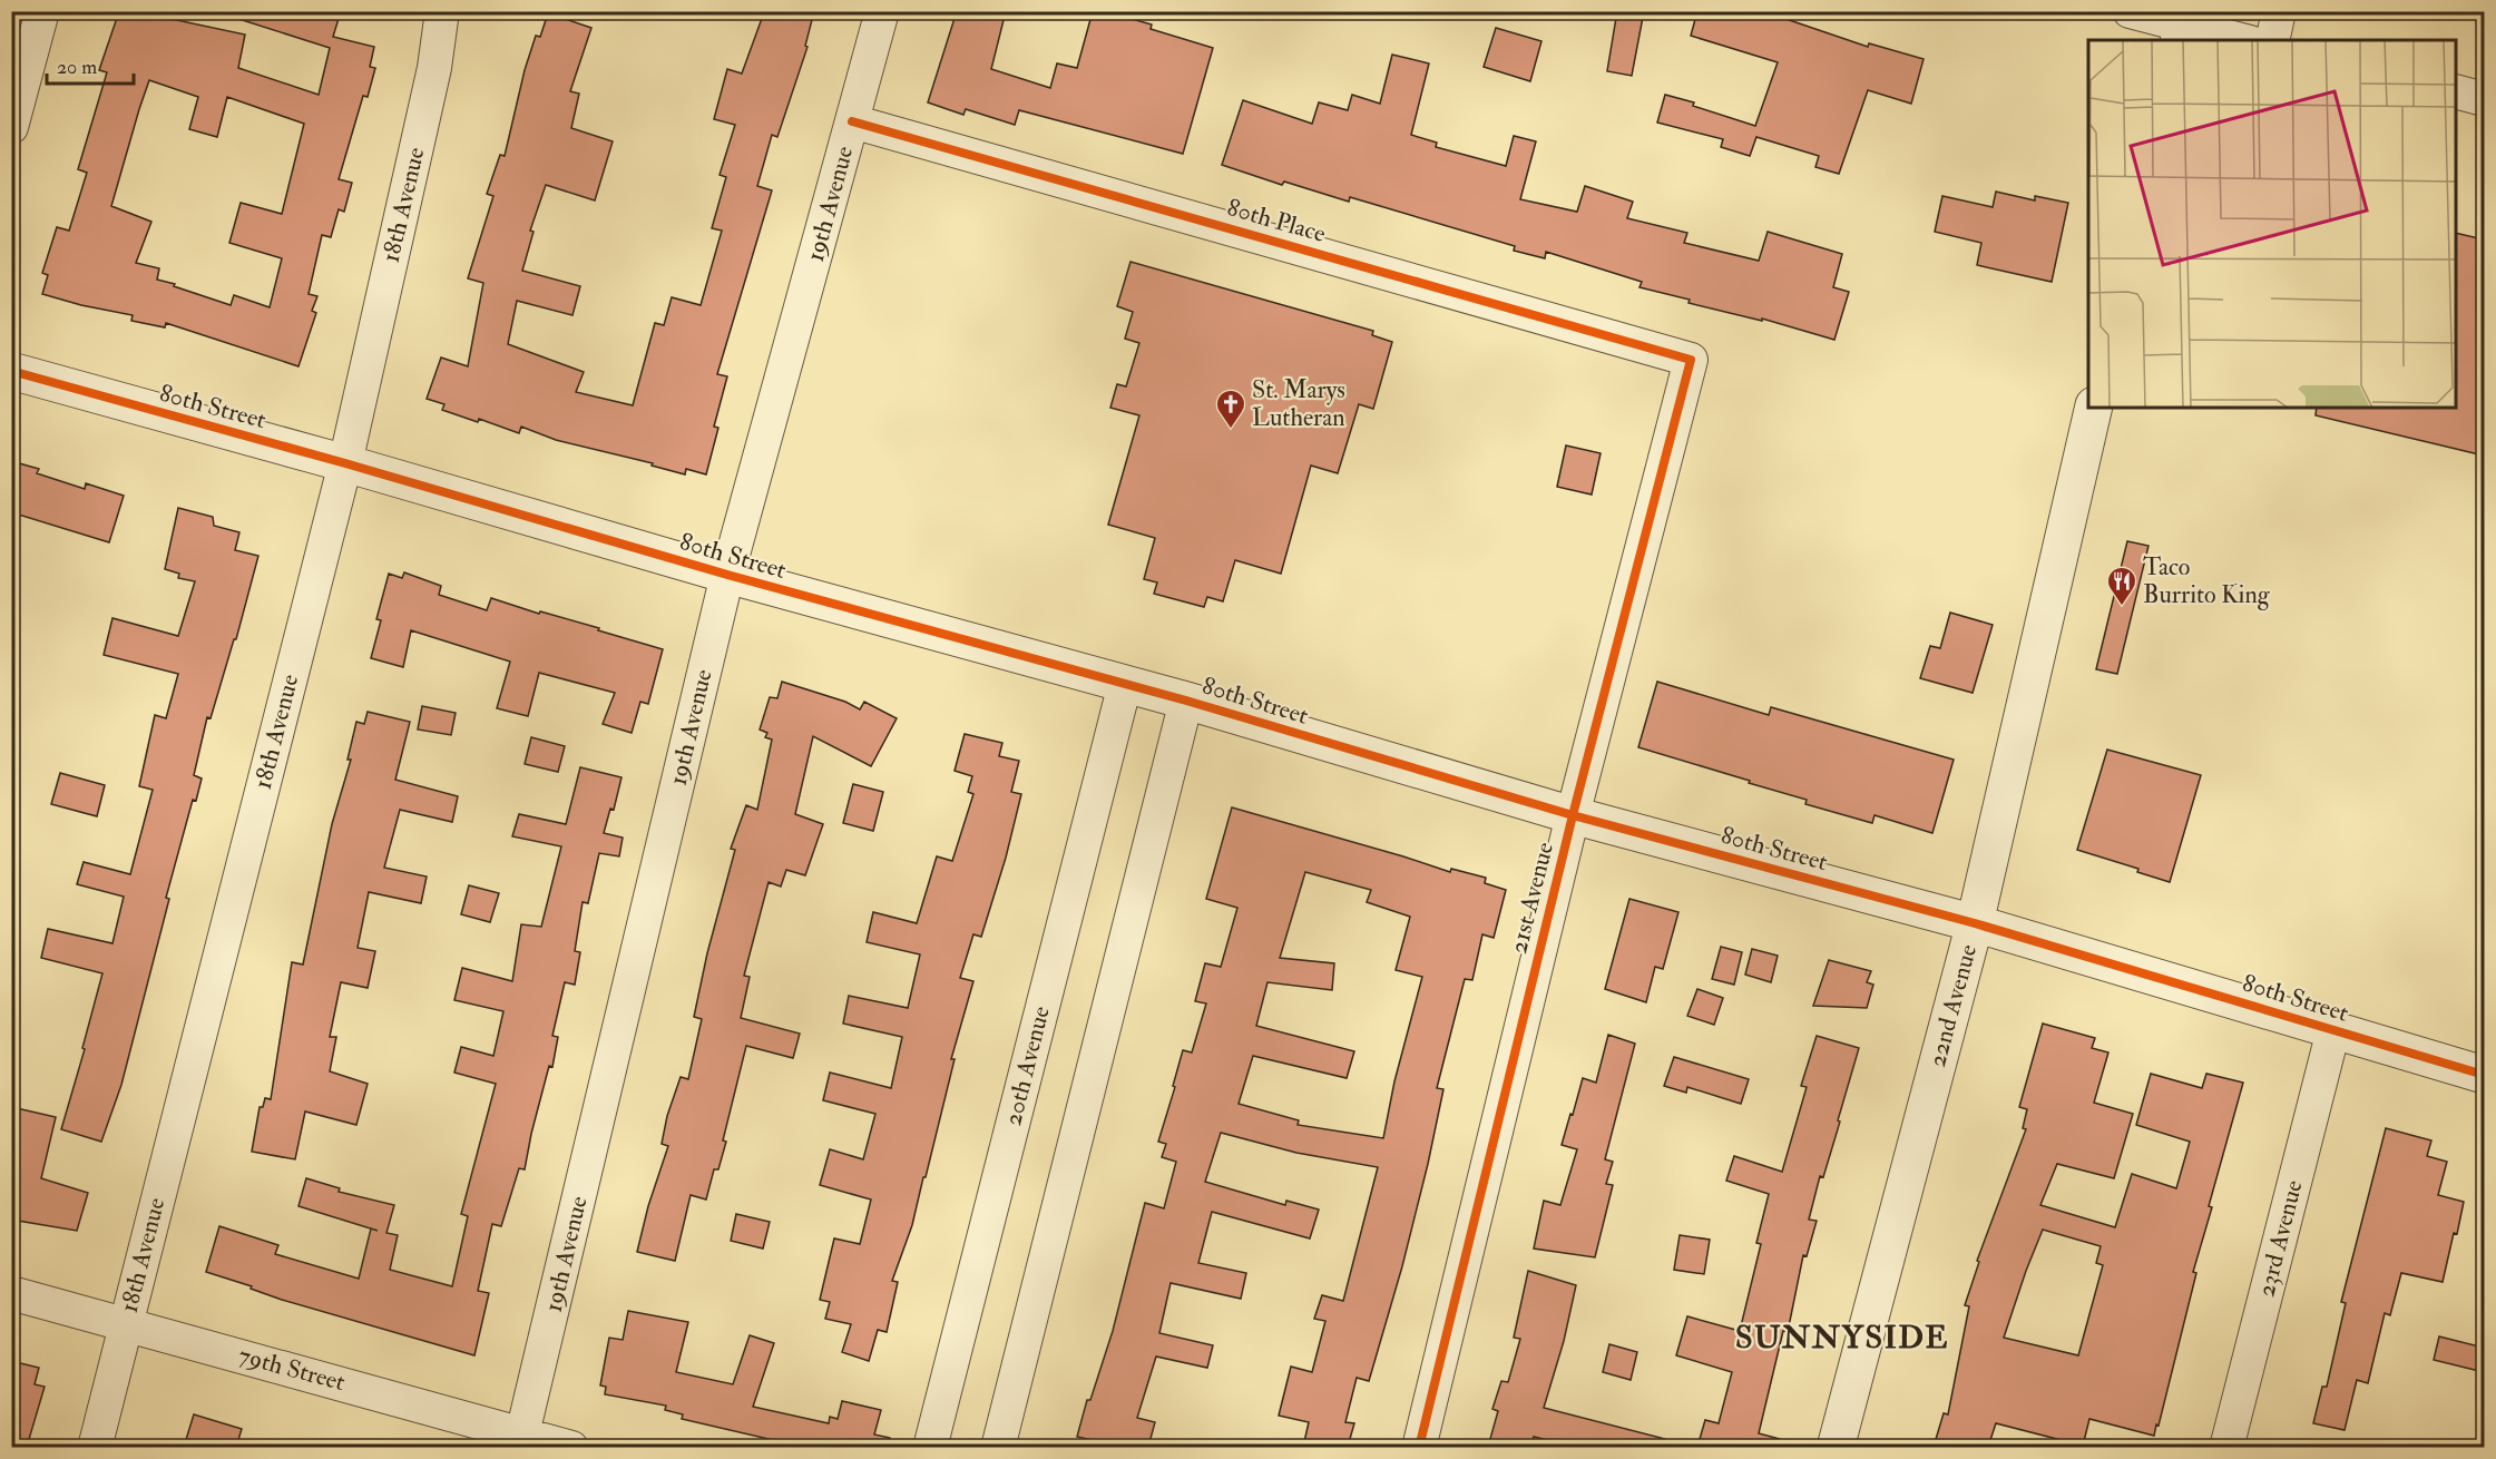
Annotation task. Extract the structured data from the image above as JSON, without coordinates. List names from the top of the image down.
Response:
{
  "streets": {
    "street": [
      "19th Avenue",
      "18th Avenue",
      "80th Place",
      "80th Street",
      "21st Avenue",
      "22nd Avenue",
      "20th Avenue",
      "23rd Avenue",
      "79th Street"
    ]
  },
  "crossings": [
    ["19th Avenue", "80th Place"],
    ["19th Avenue", "80th Street"],
    ["19th Avenue", "79th Street"],
    ["18th Avenue", "80th Street"],
    ["18th Avenue", "79th Street"],
    ["80th Place", "21st Avenue"],
    ["80th Street", "21st Avenue"],
    ["80th Street", "22nd Avenue"],
    ["80th Street", "20th Avenue"],
    ["80th Street", "23rd Avenue"]
  ],
  "districts": ["SUNNYSIDE"],
  "places": {
    "church": ["St. Marys Lutheran"],
    "restaurant": ["Taco Burrito King"]
  },
  "scale_bar": "20 m"
}
